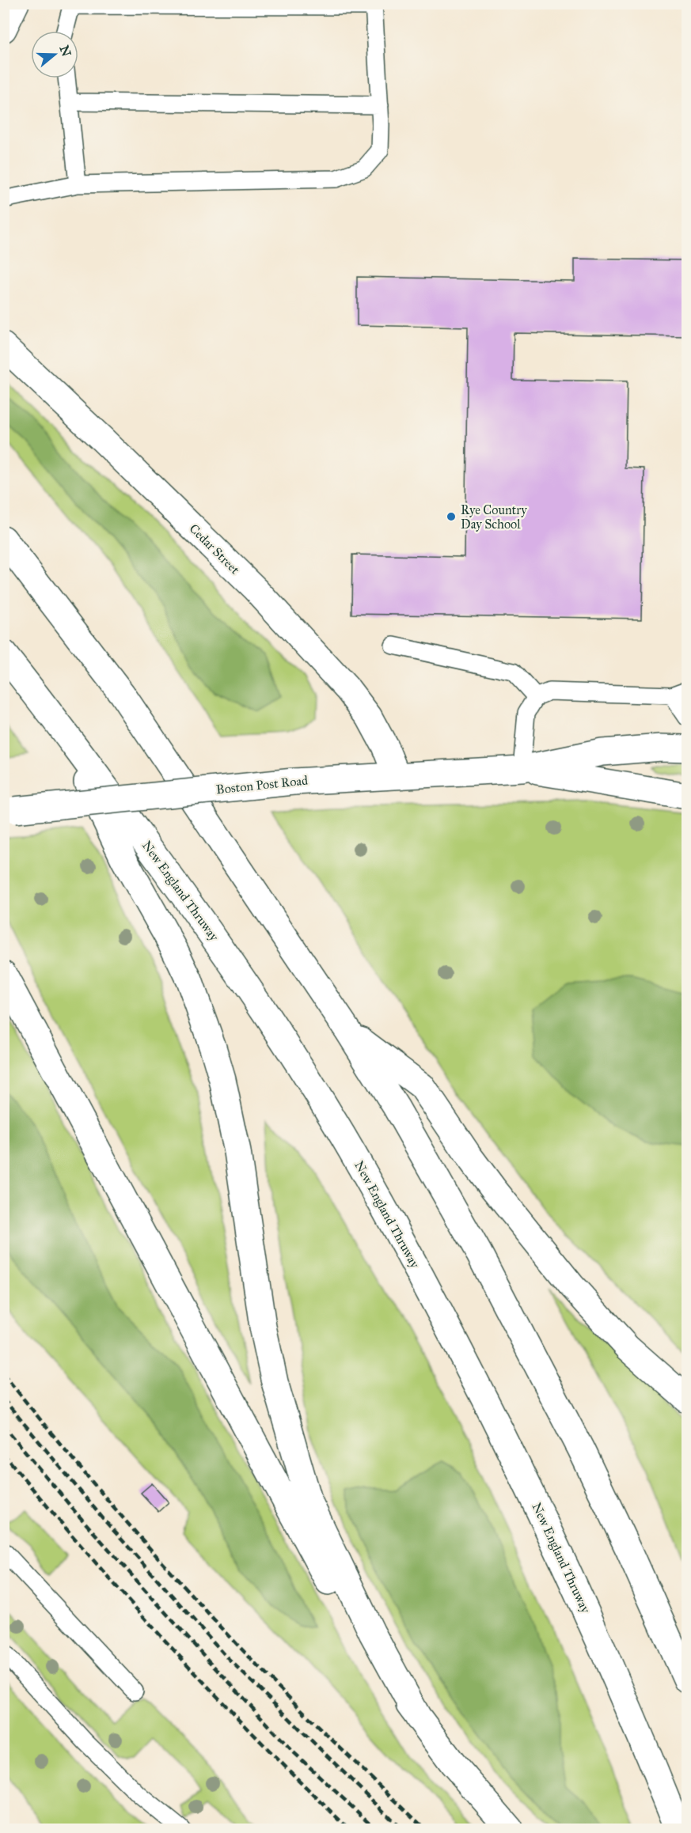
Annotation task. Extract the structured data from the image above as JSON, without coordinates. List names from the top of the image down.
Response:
{
  "streets": {
    "main road": ["Cedar Street", "Boston Post Road", "New England Thruway"]
  },
  "crossings": [
    ["Cedar Street", "Boston Post Road"]
  ],
  "places": ["Rye Country Day School"],
  "north": "right"
}
